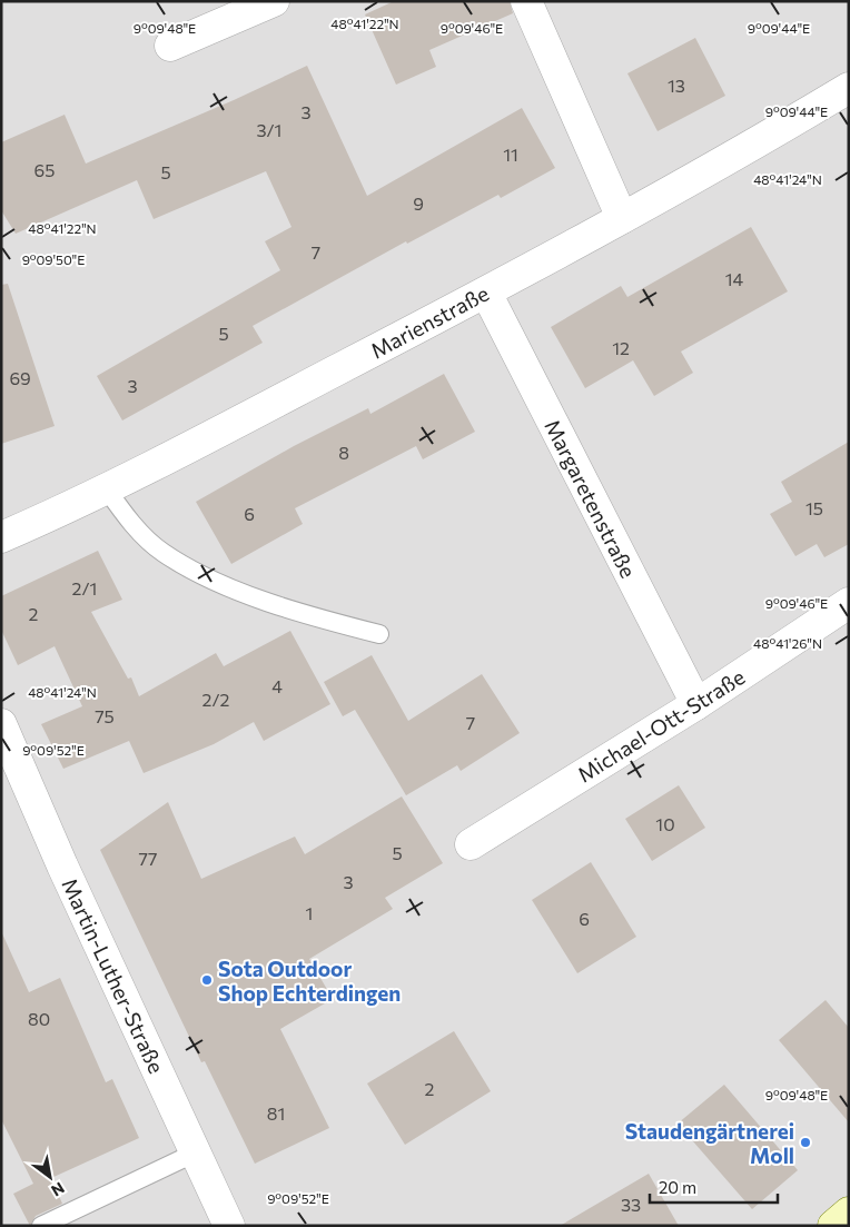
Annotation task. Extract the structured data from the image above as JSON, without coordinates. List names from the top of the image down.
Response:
{
  "streets": {
    "street": [
      "Marienstraße",
      "Margaretenstraße",
      "Michael-Ott-Straße",
      "Martin-Luther-Straße"
    ]
  },
  "crossings": [
    ["Marienstraße", "Margaretenstraße"],
    ["Margaretenstraße", "Michael-Ott-Straße"]
  ],
  "places": ["Sota Outdoor Shop Echterdingen", "Staudengärtnerei Moll"],
  "house_numbers": [
    "13",
    "3",
    "3/1",
    "11",
    "65",
    "5",
    "9",
    "7",
    "14",
    "5",
    "12",
    "69",
    "3",
    "8",
    "15",
    "6",
    "2/1",
    "2",
    "4",
    "2/2",
    "75",
    "7",
    "10",
    "5",
    "77",
    "3",
    "1",
    "6",
    "80",
    "2",
    "81",
    "33"
  ],
  "scale_bar": "20 m",
  "north": "bottom right",
  "coordinates": [
    "48°41'22\"N",
    "9°09'48\"E",
    "9°09'46\"E",
    "9°09'44\"E",
    "48°41'24\"N",
    "9°09'50\"E",
    "48°41'26\"N",
    "9°09'52\"E"
  ]
}
